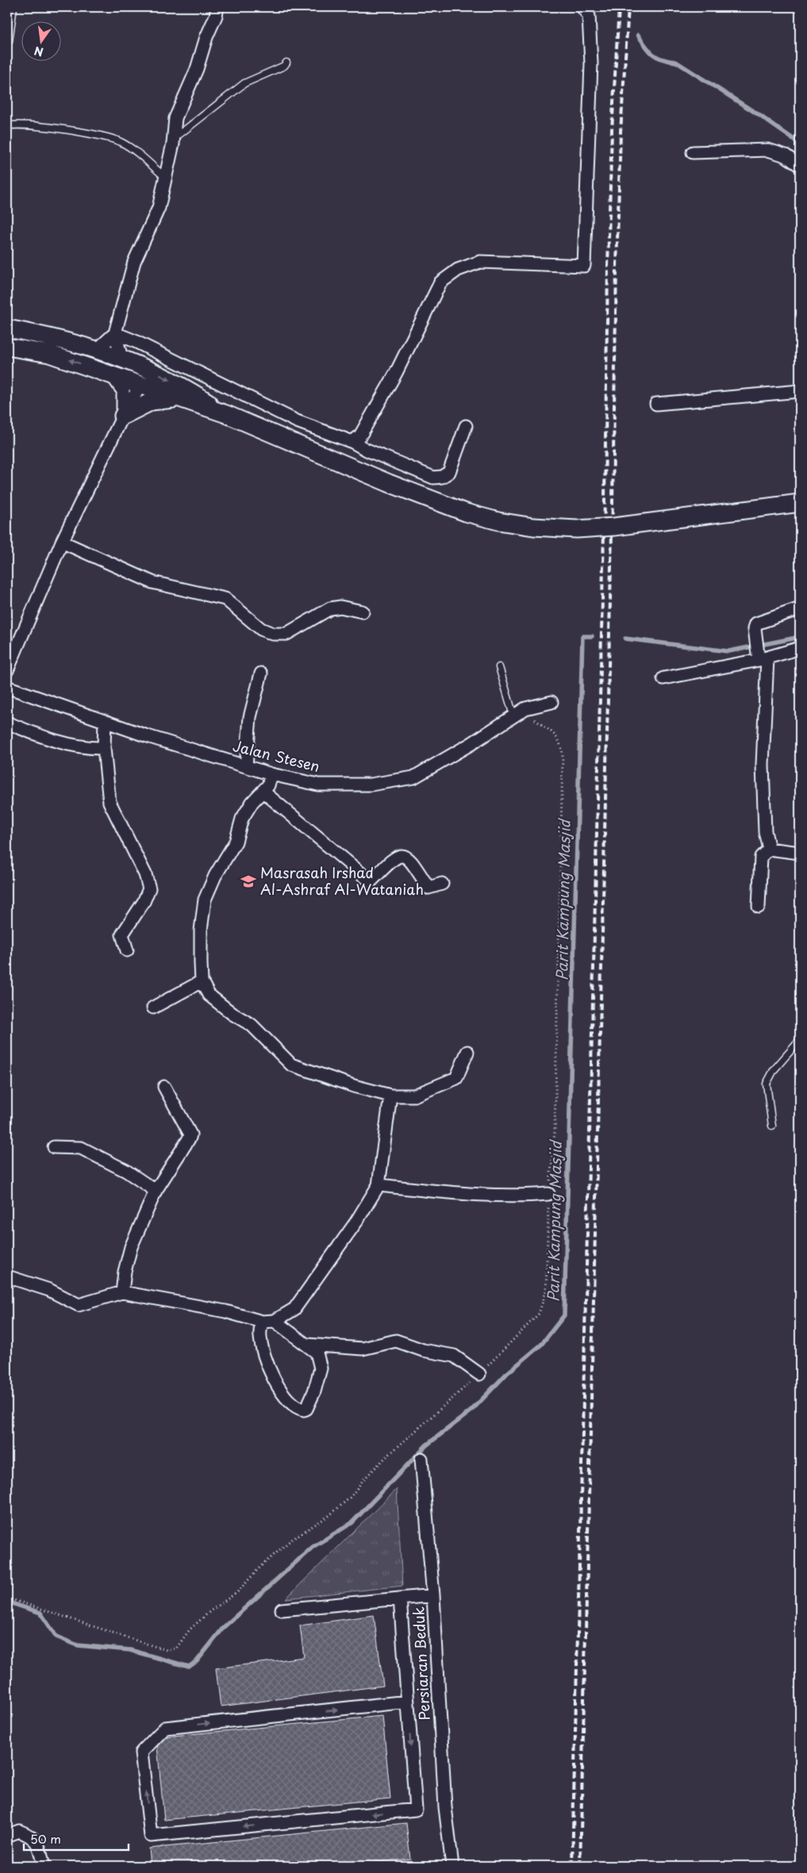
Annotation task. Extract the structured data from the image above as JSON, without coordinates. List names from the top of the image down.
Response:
{
  "streets": {
    "street": ["Jalan Stesen", "Persiaran Beduk"]
  },
  "water": ["Parit Kampung Masjid"],
  "places": {
    "school or university": ["Masrasah Irshad Al-Ashraf Al-Wataniah"]
  },
  "scale_bar": "50 m",
  "north": "bottom"
}
